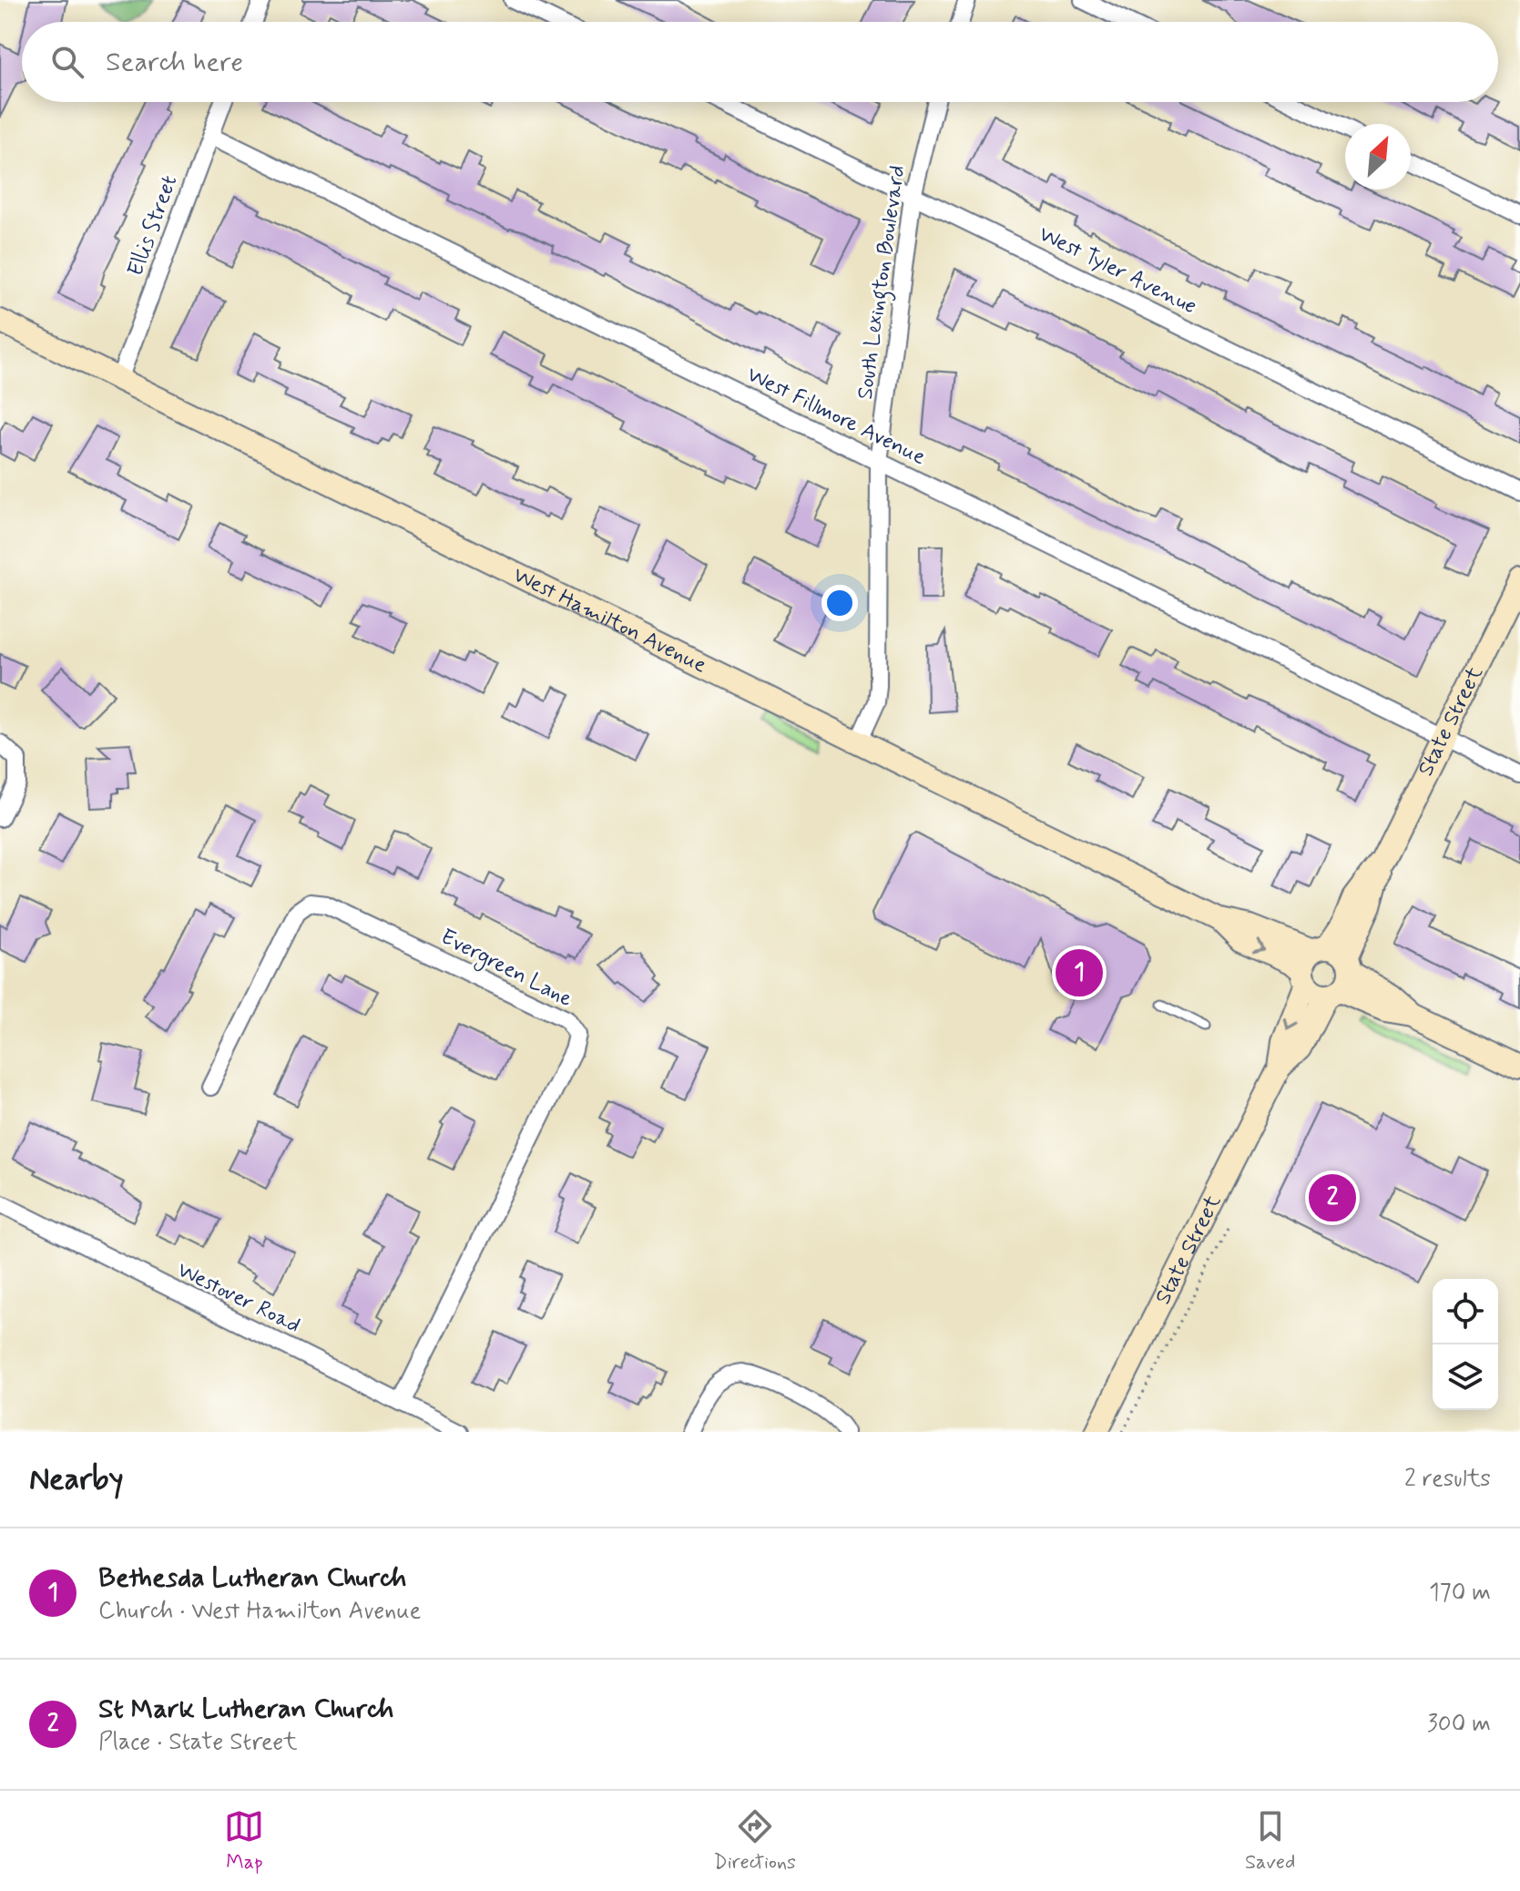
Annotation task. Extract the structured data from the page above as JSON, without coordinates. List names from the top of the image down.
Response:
{
  "streets": {
    "street": [
      "Ellis Street",
      "West Tyler Avenue",
      "South Lexington Boulevard",
      "West Fillmore Avenue",
      "West Hamilton Avenue",
      "State Street",
      "Evergreen Lane",
      "Westover Road"
    ]
  },
  "crossings": [
    ["Ellis Street", "West Fillmore Avenue"],
    ["Ellis Street", "West Hamilton Avenue"],
    ["West Tyler Avenue", "South Lexington Boulevard"],
    ["South Lexington Boulevard", "West Fillmore Avenue"],
    ["South Lexington Boulevard", "West Hamilton Avenue"],
    ["West Fillmore Avenue", "State Street"],
    ["West Hamilton Avenue", "State Street"],
    ["Evergreen Lane", "Westover Road"]
  ],
  "north": "top right",
  "page": {
    "search": "Search here",
    "pins": ["1", "2"],
    "heading": ["Nearby", "2 results"],
    "list": [
      {
        "mark": "1",
        "name": "Bethesda Lutheran Church",
        "note": "Church · West Hamilton Avenue",
        "value": "170 m"
      },
      {
        "mark": "2",
        "name": "St Mark Lutheran Church",
        "note": "Place · State Street",
        "value": "300 m"
      }
    ],
    "nav": ["Map", "Directions", "Saved"]
  }
}
